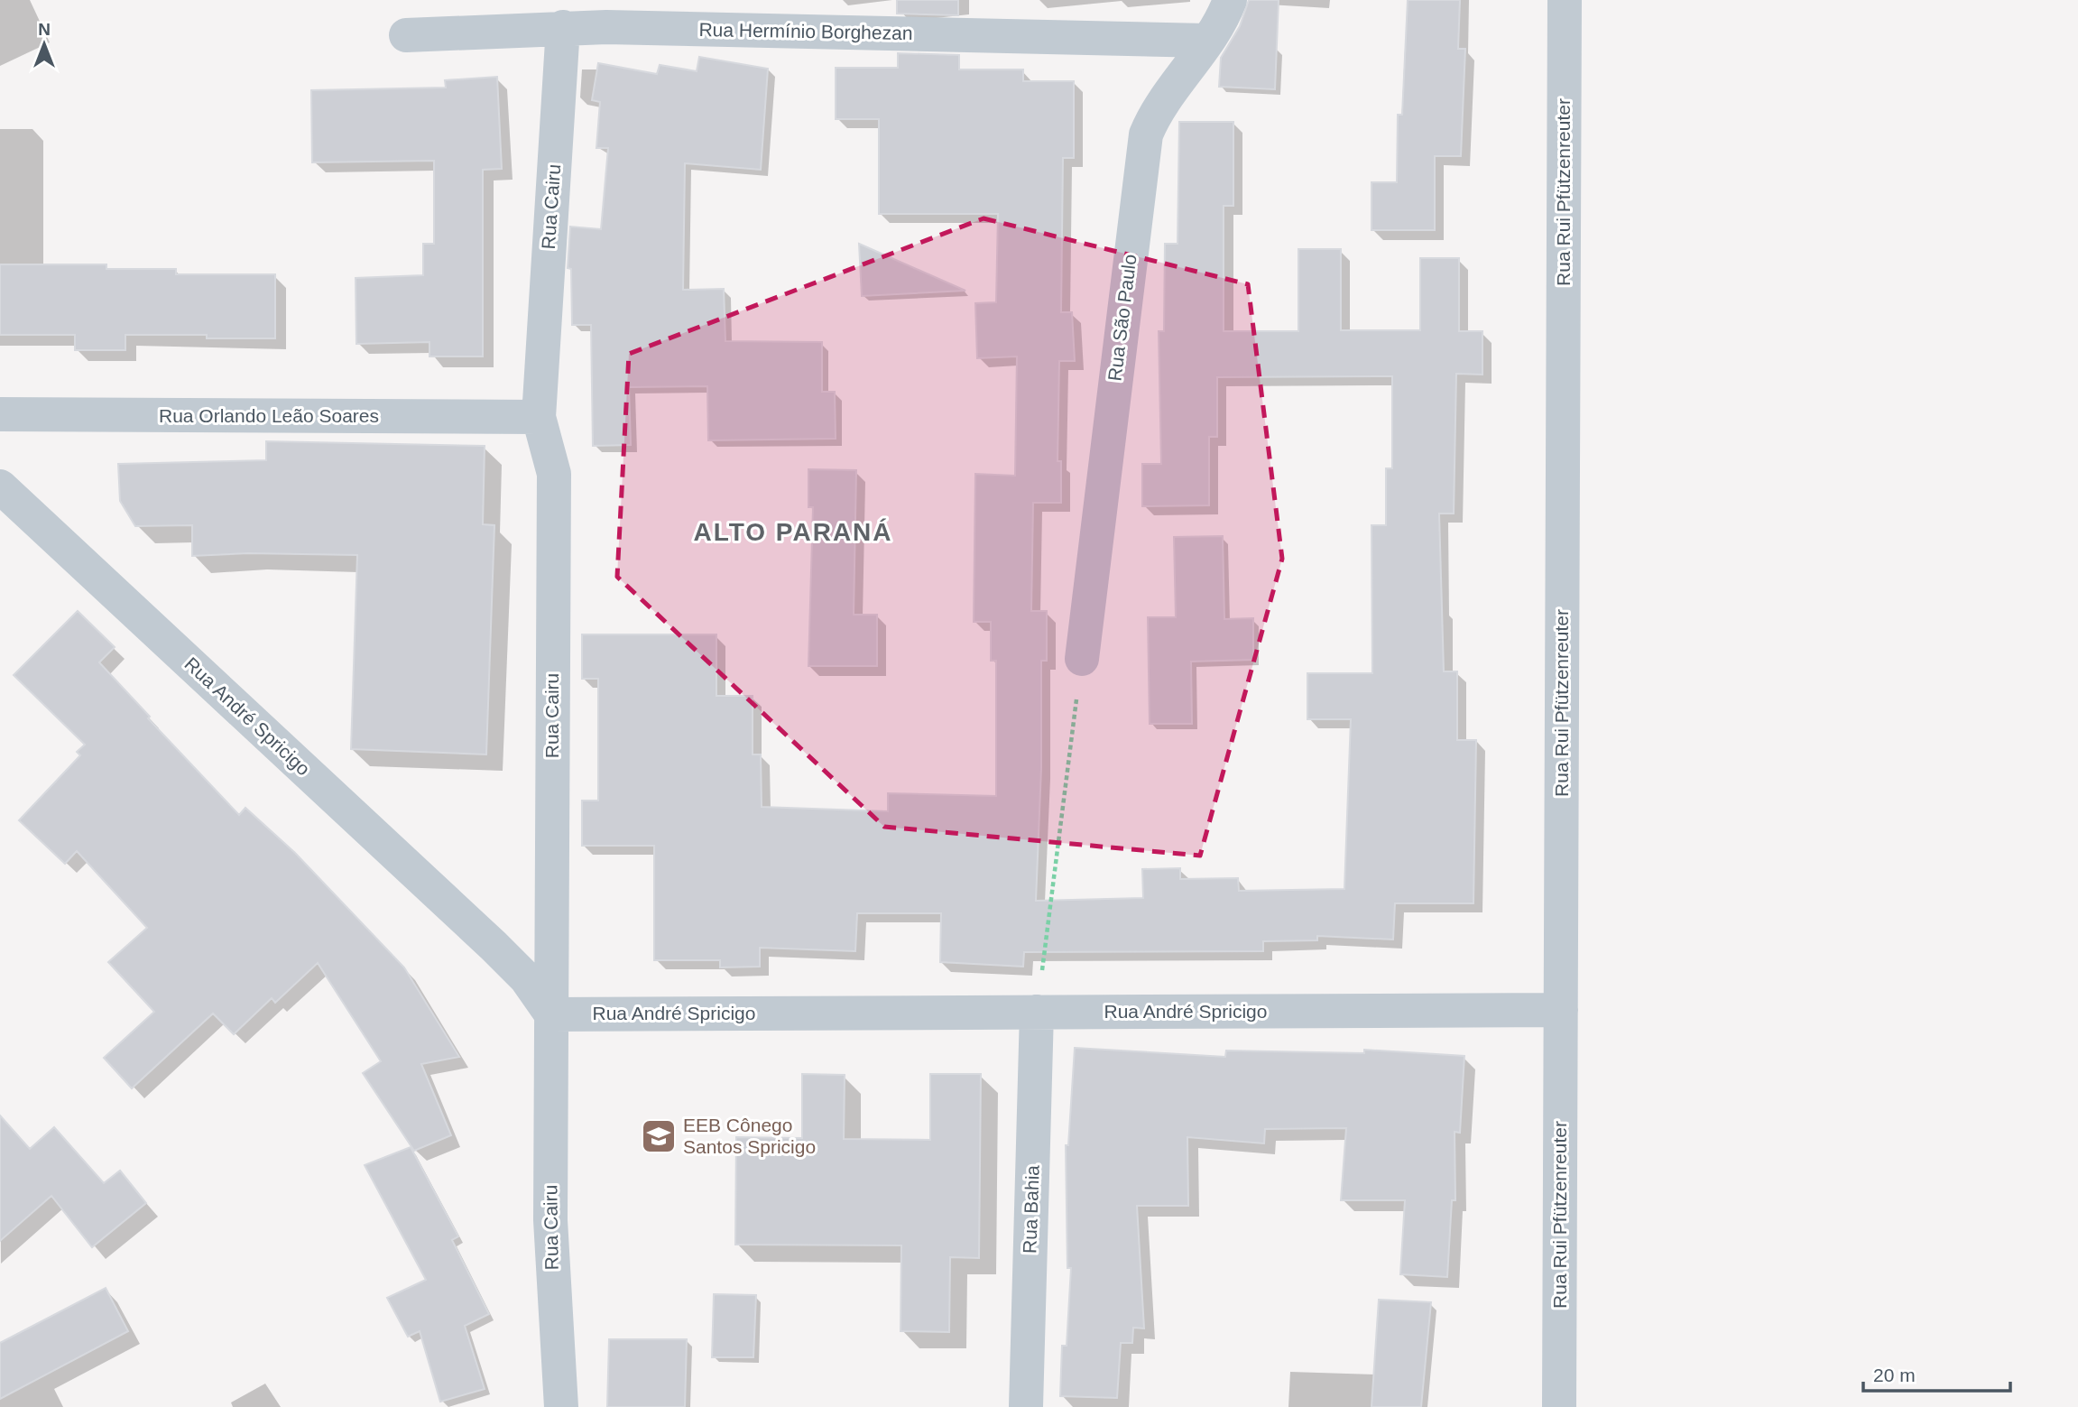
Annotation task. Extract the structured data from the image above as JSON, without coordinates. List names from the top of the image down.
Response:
{
  "streets": {
    "street": [
      "Rua Hermínio Borghezan",
      "Rua Rui Pfützenreuter",
      "Rua Cairu",
      "Rua São Paulo",
      "Rua Orlando Leão Soares",
      "Rua André Spricigo",
      "Rua Bahia"
    ]
  },
  "crossings": [
    ["Rua Hermínio Borghezan", "Rua Cairu"],
    ["Rua Hermínio Borghezan", "Rua São Paulo"],
    ["Rua Rui Pfützenreuter", "Rua André Spricigo"],
    ["Rua Cairu", "Rua Orlando Leão Soares"],
    ["Rua Cairu", "Rua André Spricigo"],
    ["Rua André Spricigo", "Rua Bahia"]
  ],
  "districts": ["ALTO PARANÁ"],
  "places": {
    "school or university": ["EEB Cônego Santos Spricigo"]
  },
  "scale_bar": "20 m",
  "north": "top"
}
